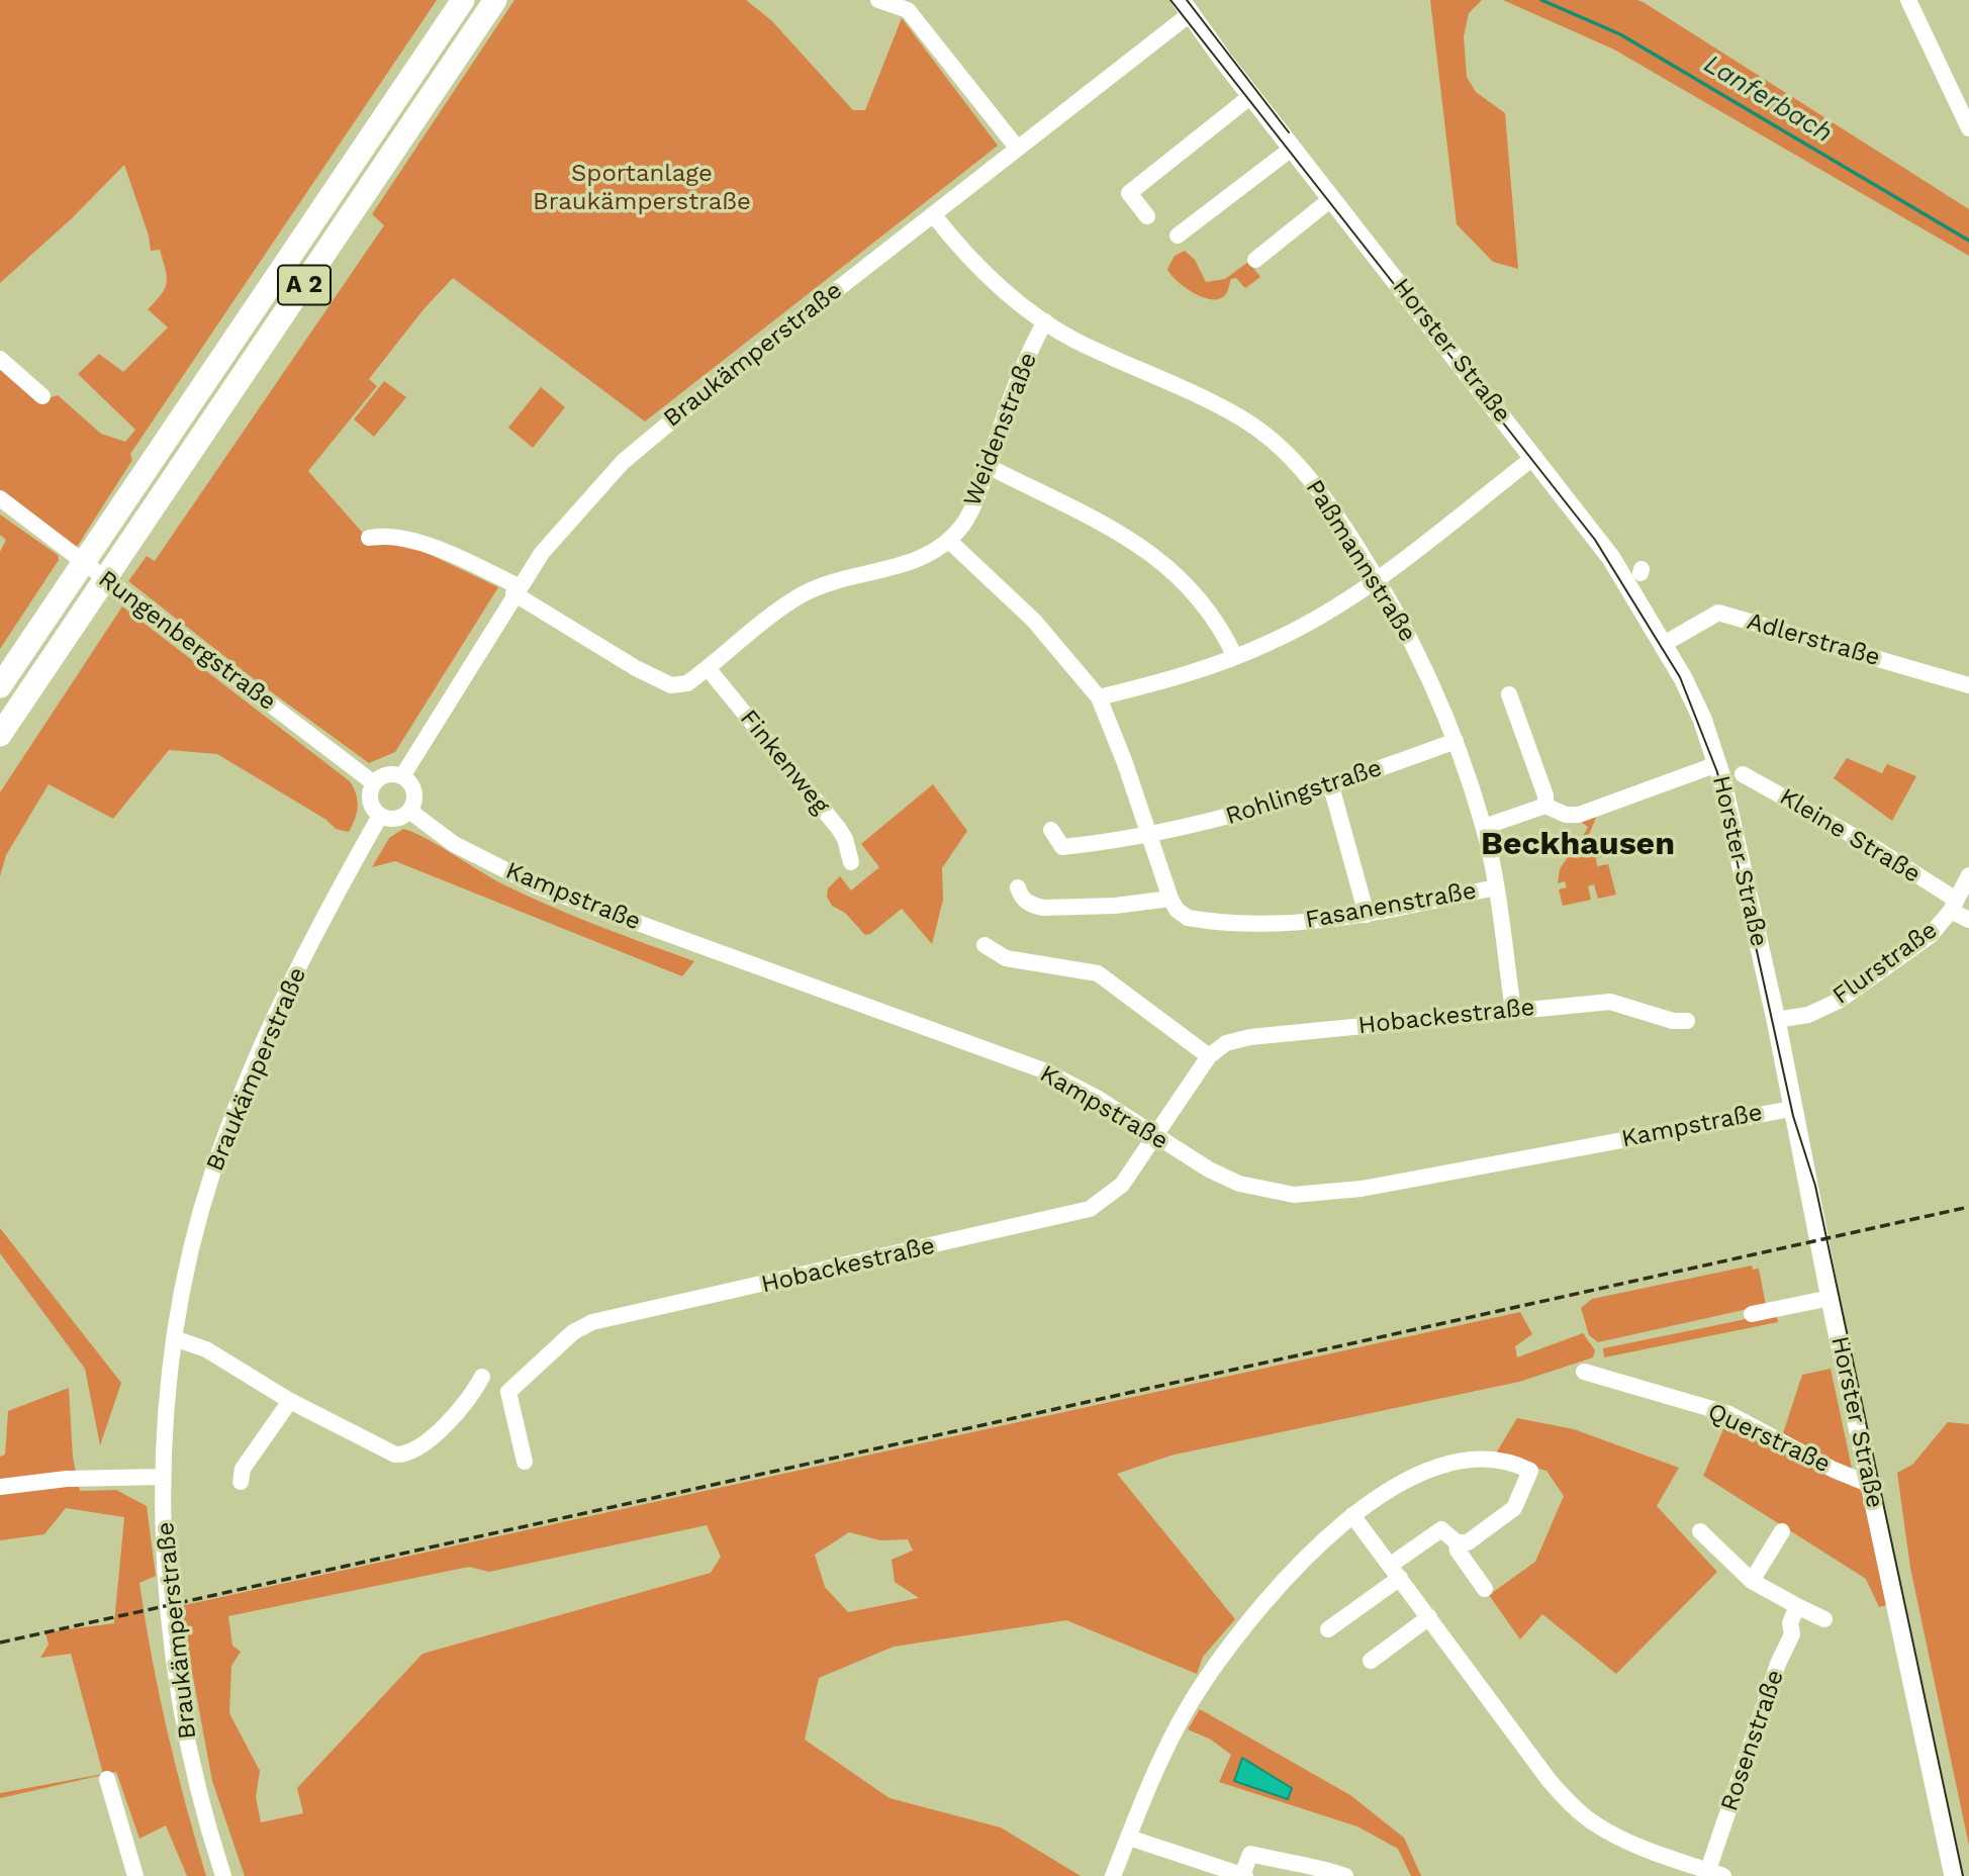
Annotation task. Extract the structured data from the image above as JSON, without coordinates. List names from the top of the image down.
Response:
{
  "streets": {
    "highway": ["A 2"],
    "main road": ["Horster Straße"],
    "street": [
      "Braukämperstraße",
      "Weidenstraße",
      "Paßmannstraße",
      "Adlerstraße",
      "Rungenbergstraße",
      "Finkenweg",
      "Rohlingstraße",
      "Kleine Straße",
      "Kampstraße",
      "Fasanenstraße",
      "Flurstraße",
      "Hobackestraße",
      "Querstraße",
      "Rosenstraße"
    ]
  },
  "crossings": [
    ["Horster Straße", "Braukämperstraße"],
    ["Horster Straße", "Adlerstraße"],
    ["Horster Straße", "Kampstraße"],
    ["Horster Straße", "Flurstraße"],
    ["Horster Straße", "Querstraße"],
    ["Braukämperstraße", "Weidenstraße"],
    ["Braukämperstraße", "Paßmannstraße"],
    ["Braukämperstraße", "Rungenbergstraße"],
    ["Braukämperstraße", "Kampstraße"],
    ["Weidenstraße", "Paßmannstraße"],
    ["Weidenstraße", "Finkenweg"],
    ["Paßmannstraße", "Rohlingstraße"],
    ["Paßmannstraße", "Fasanenstraße"],
    ["Paßmannstraße", "Hobackestraße"],
    ["Rungenbergstraße", "Kampstraße"],
    ["Kleine Straße", "Flurstraße"],
    ["Kampstraße", "Hobackestraße"]
  ],
  "districts": ["Beckhausen"],
  "water": ["Lanferbach"],
  "parks": ["Sportanlage Braukämperstraße"]
}
